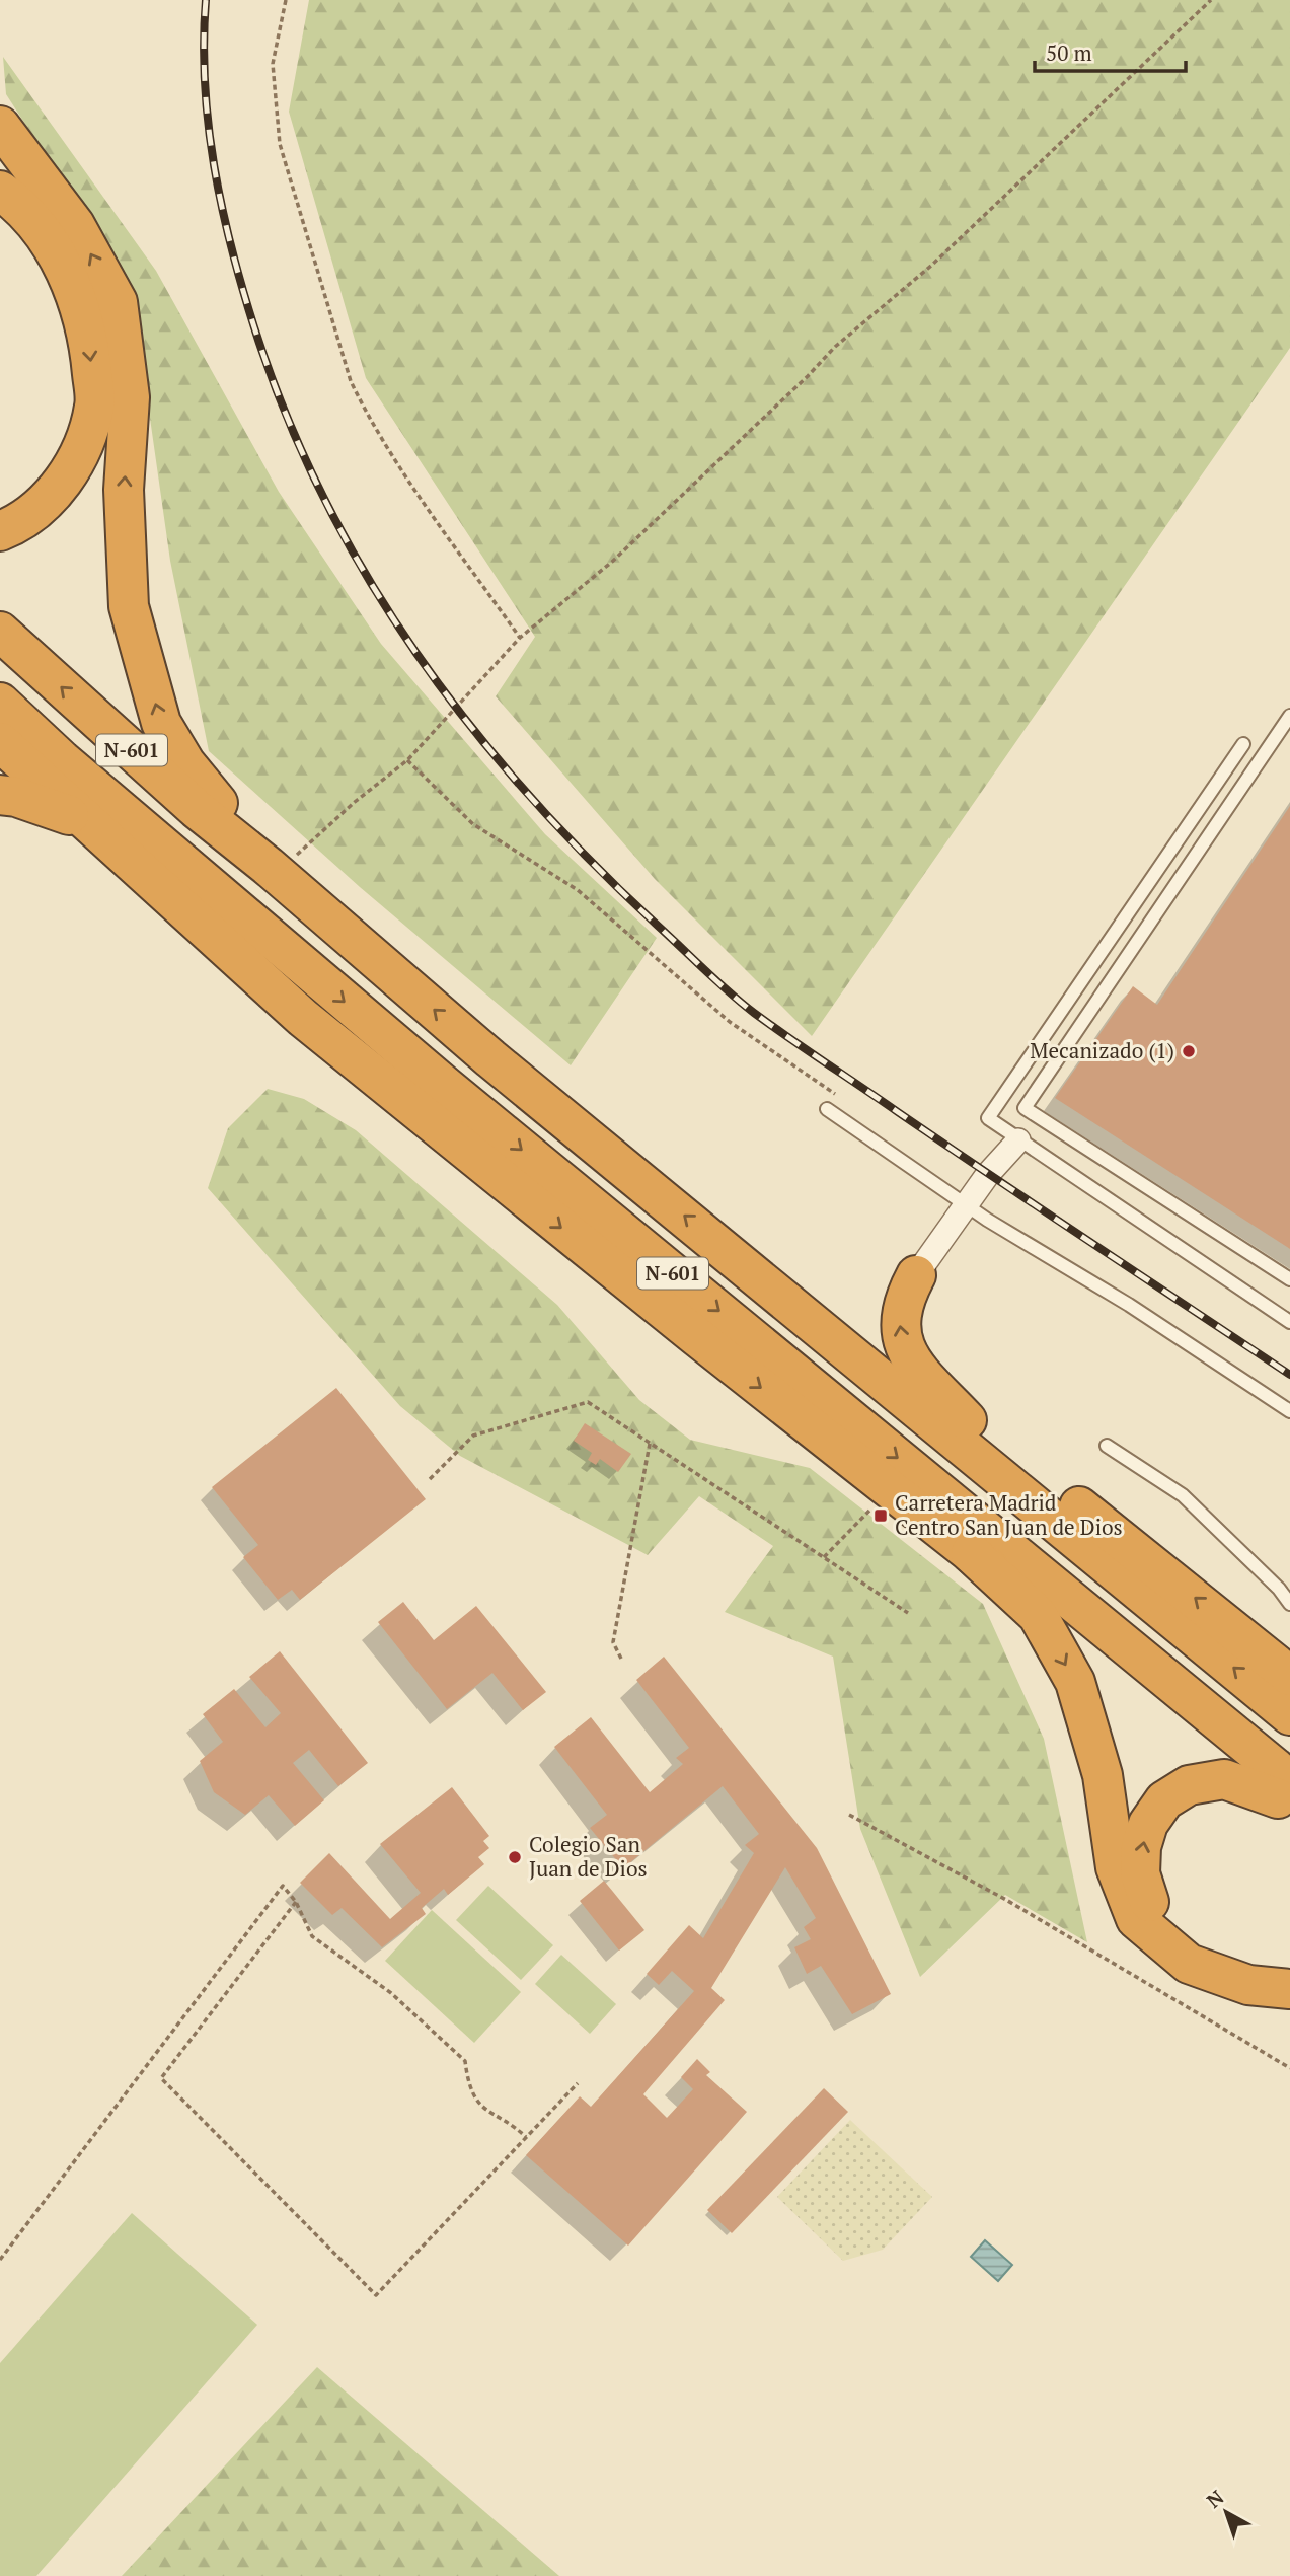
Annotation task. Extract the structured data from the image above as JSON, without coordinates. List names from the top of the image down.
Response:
{
  "streets": {
    "highway": ["N-601"]
  },
  "places": {
    "other": ["Mecanizado (1)", "Colegio San Juan de Dios"],
    "transit": ["Carretera Madrid Centro San Juan de Dios"]
  },
  "scale_bar": "50 m",
  "north": "top left"
}
